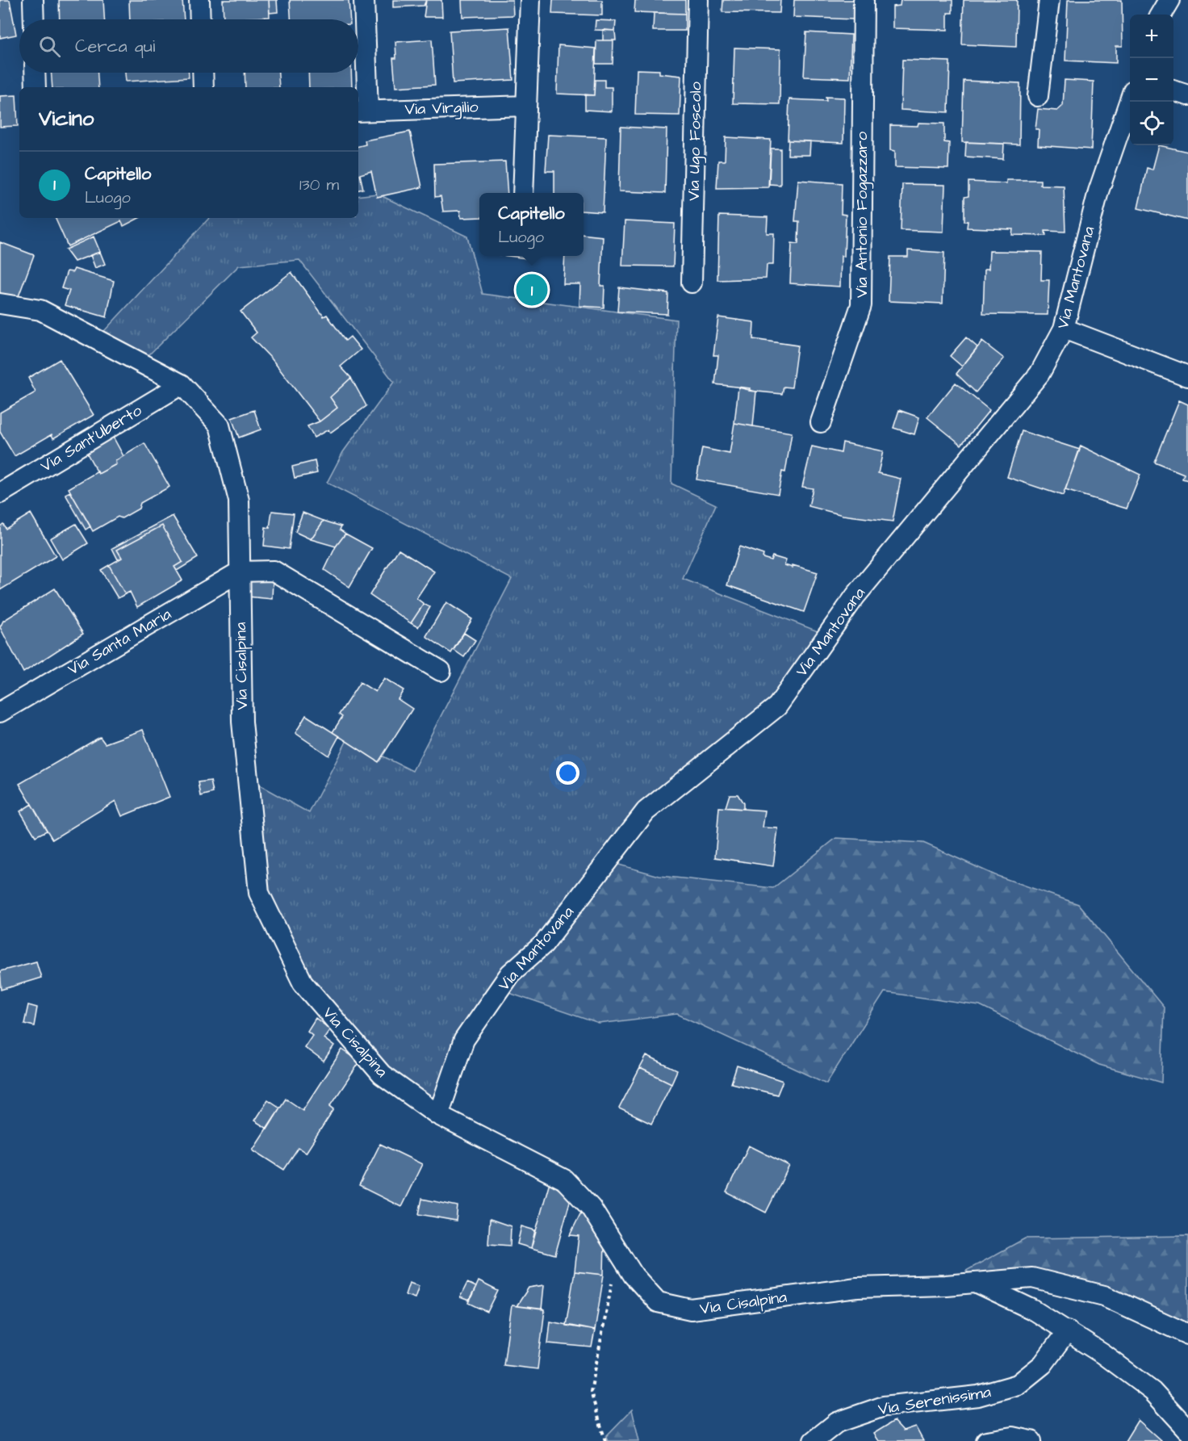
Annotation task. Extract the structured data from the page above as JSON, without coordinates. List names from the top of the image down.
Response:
{
  "streets": {
    "street": [
      "Via Virgilio",
      "Via Ugo Foscolo",
      "Via Antonio Fogazzaro",
      "Via Mantovana",
      "Via Sant'Uberto",
      "Via Santa Maria",
      "Via Cisalpina",
      "Via Serenissima"
    ]
  },
  "crossings": [
    ["Via Mantovana", "Via Cisalpina"],
    ["Via Sant'Uberto", "Via Cisalpina"],
    ["Via Santa Maria", "Via Cisalpina"],
    ["Via Cisalpina", "Via Serenissima"]
  ],
  "page": {
    "map_buttons": ["+", "−"],
    "search": "Cerca qui",
    "heading": "Vicino",
    "list": [
      {
        "mark": "1",
        "name": "Capitello",
        "note": "Luogo",
        "value": "130 m"
      }
    ],
    "popup": ["Capitello", "Luogo"],
    "pins": "1"
  }
}
